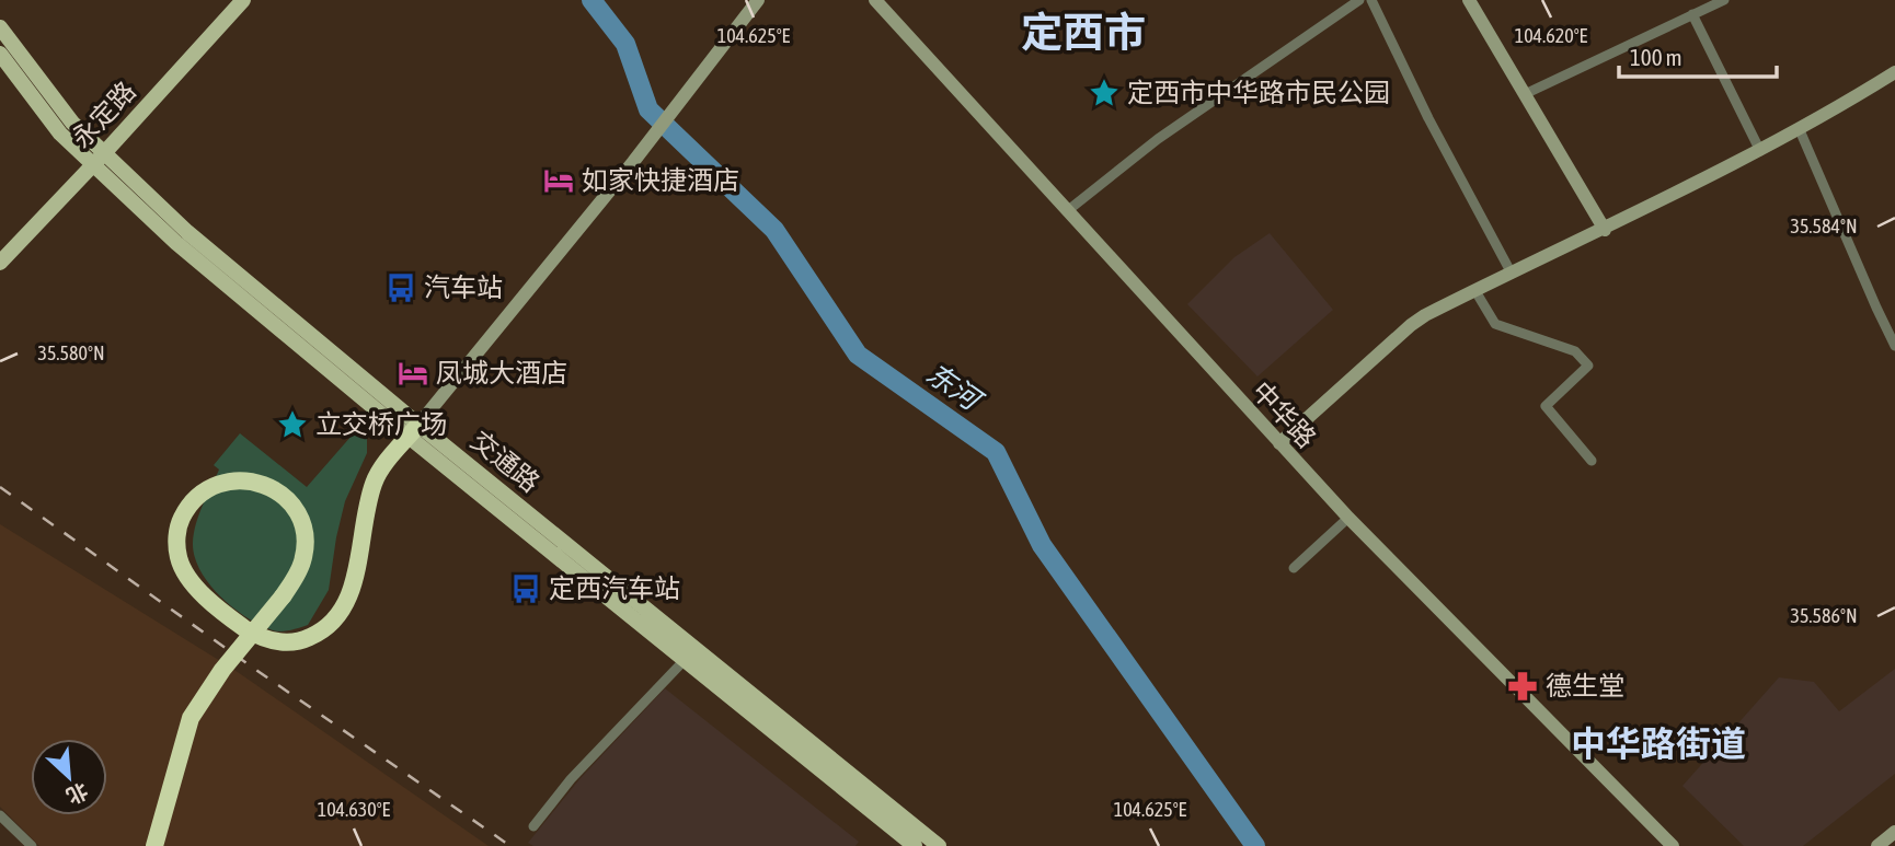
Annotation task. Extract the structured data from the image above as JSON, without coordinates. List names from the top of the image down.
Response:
{
  "streets": {
    "main road": ["永定路", "交通路"],
    "street": ["中华路"]
  },
  "crossings": [
    ["永定路", "交通路"]
  ],
  "districts": ["定西市", "中华路街道"],
  "water": ["东河"],
  "places": {
    "place": ["定西市中华路市民公园", "立交桥广场"],
    "hotel": ["如家快捷酒店", "凤城大酒店"],
    "bus stop": ["汽车站", "定西汽车站"],
    "pharmacy": ["德生堂"]
  },
  "scale_bar": "100 m",
  "north": "bottom right",
  "coordinates": [
    "104.625°E",
    "104.620°E",
    "35.584°N",
    "35.580°N",
    "35.586°N",
    "104.630°E"
  ]
}
